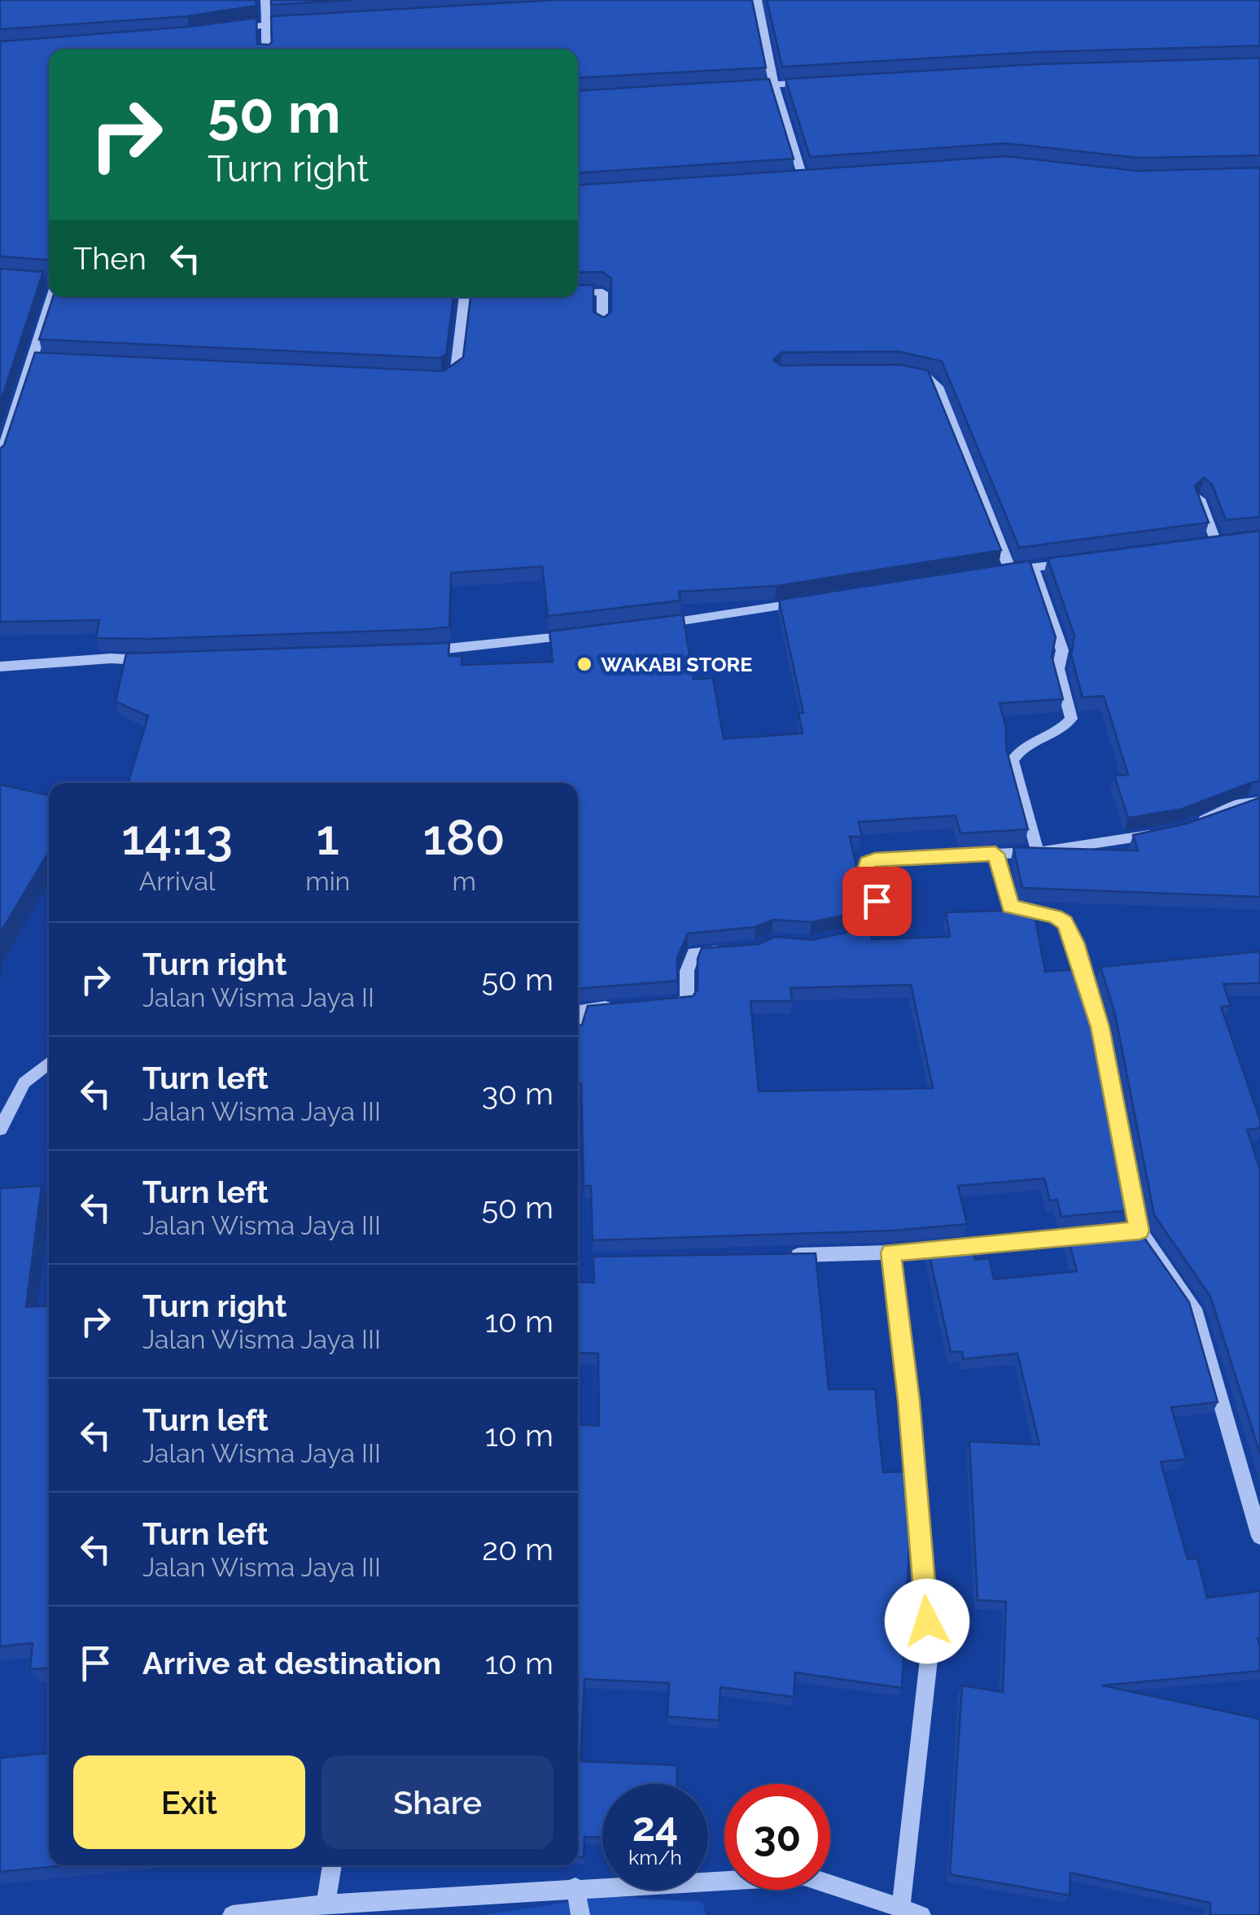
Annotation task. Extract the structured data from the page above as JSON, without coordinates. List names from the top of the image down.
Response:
{
  "places": ["WAKABI STORE"],
  "page": {
    "turn": ["50 m", "Turn right"],
    "then": "Then",
    "eta": [
      "14:13",
      "Arrival",
      "1",
      "min",
      "180",
      "m"
    ],
    "list": [
      {
        "name": "Turn right",
        "note": "Jalan Wisma Jaya II",
        "value": "50 m"
      },
      {
        "name": "Turn left",
        "note": "Jalan Wisma Jaya III",
        "value": "30 m"
      },
      {
        "name": "Turn left",
        "note": "Jalan Wisma Jaya III",
        "value": "50 m"
      },
      {
        "name": "Turn right",
        "note": "Jalan Wisma Jaya III",
        "value": "10 m"
      },
      {
        "name": "Turn left",
        "note": "Jalan Wisma Jaya III",
        "value": "10 m"
      },
      {
        "name": "Turn left",
        "note": "Jalan Wisma Jaya III",
        "value": "20 m"
      },
      {
        "name": "Arrive at destination",
        "value": "10 m"
      }
    ],
    "buttons": ["Exit", "Share"],
    "speed": "24 km/h",
    "limit": "30"
  }
}
